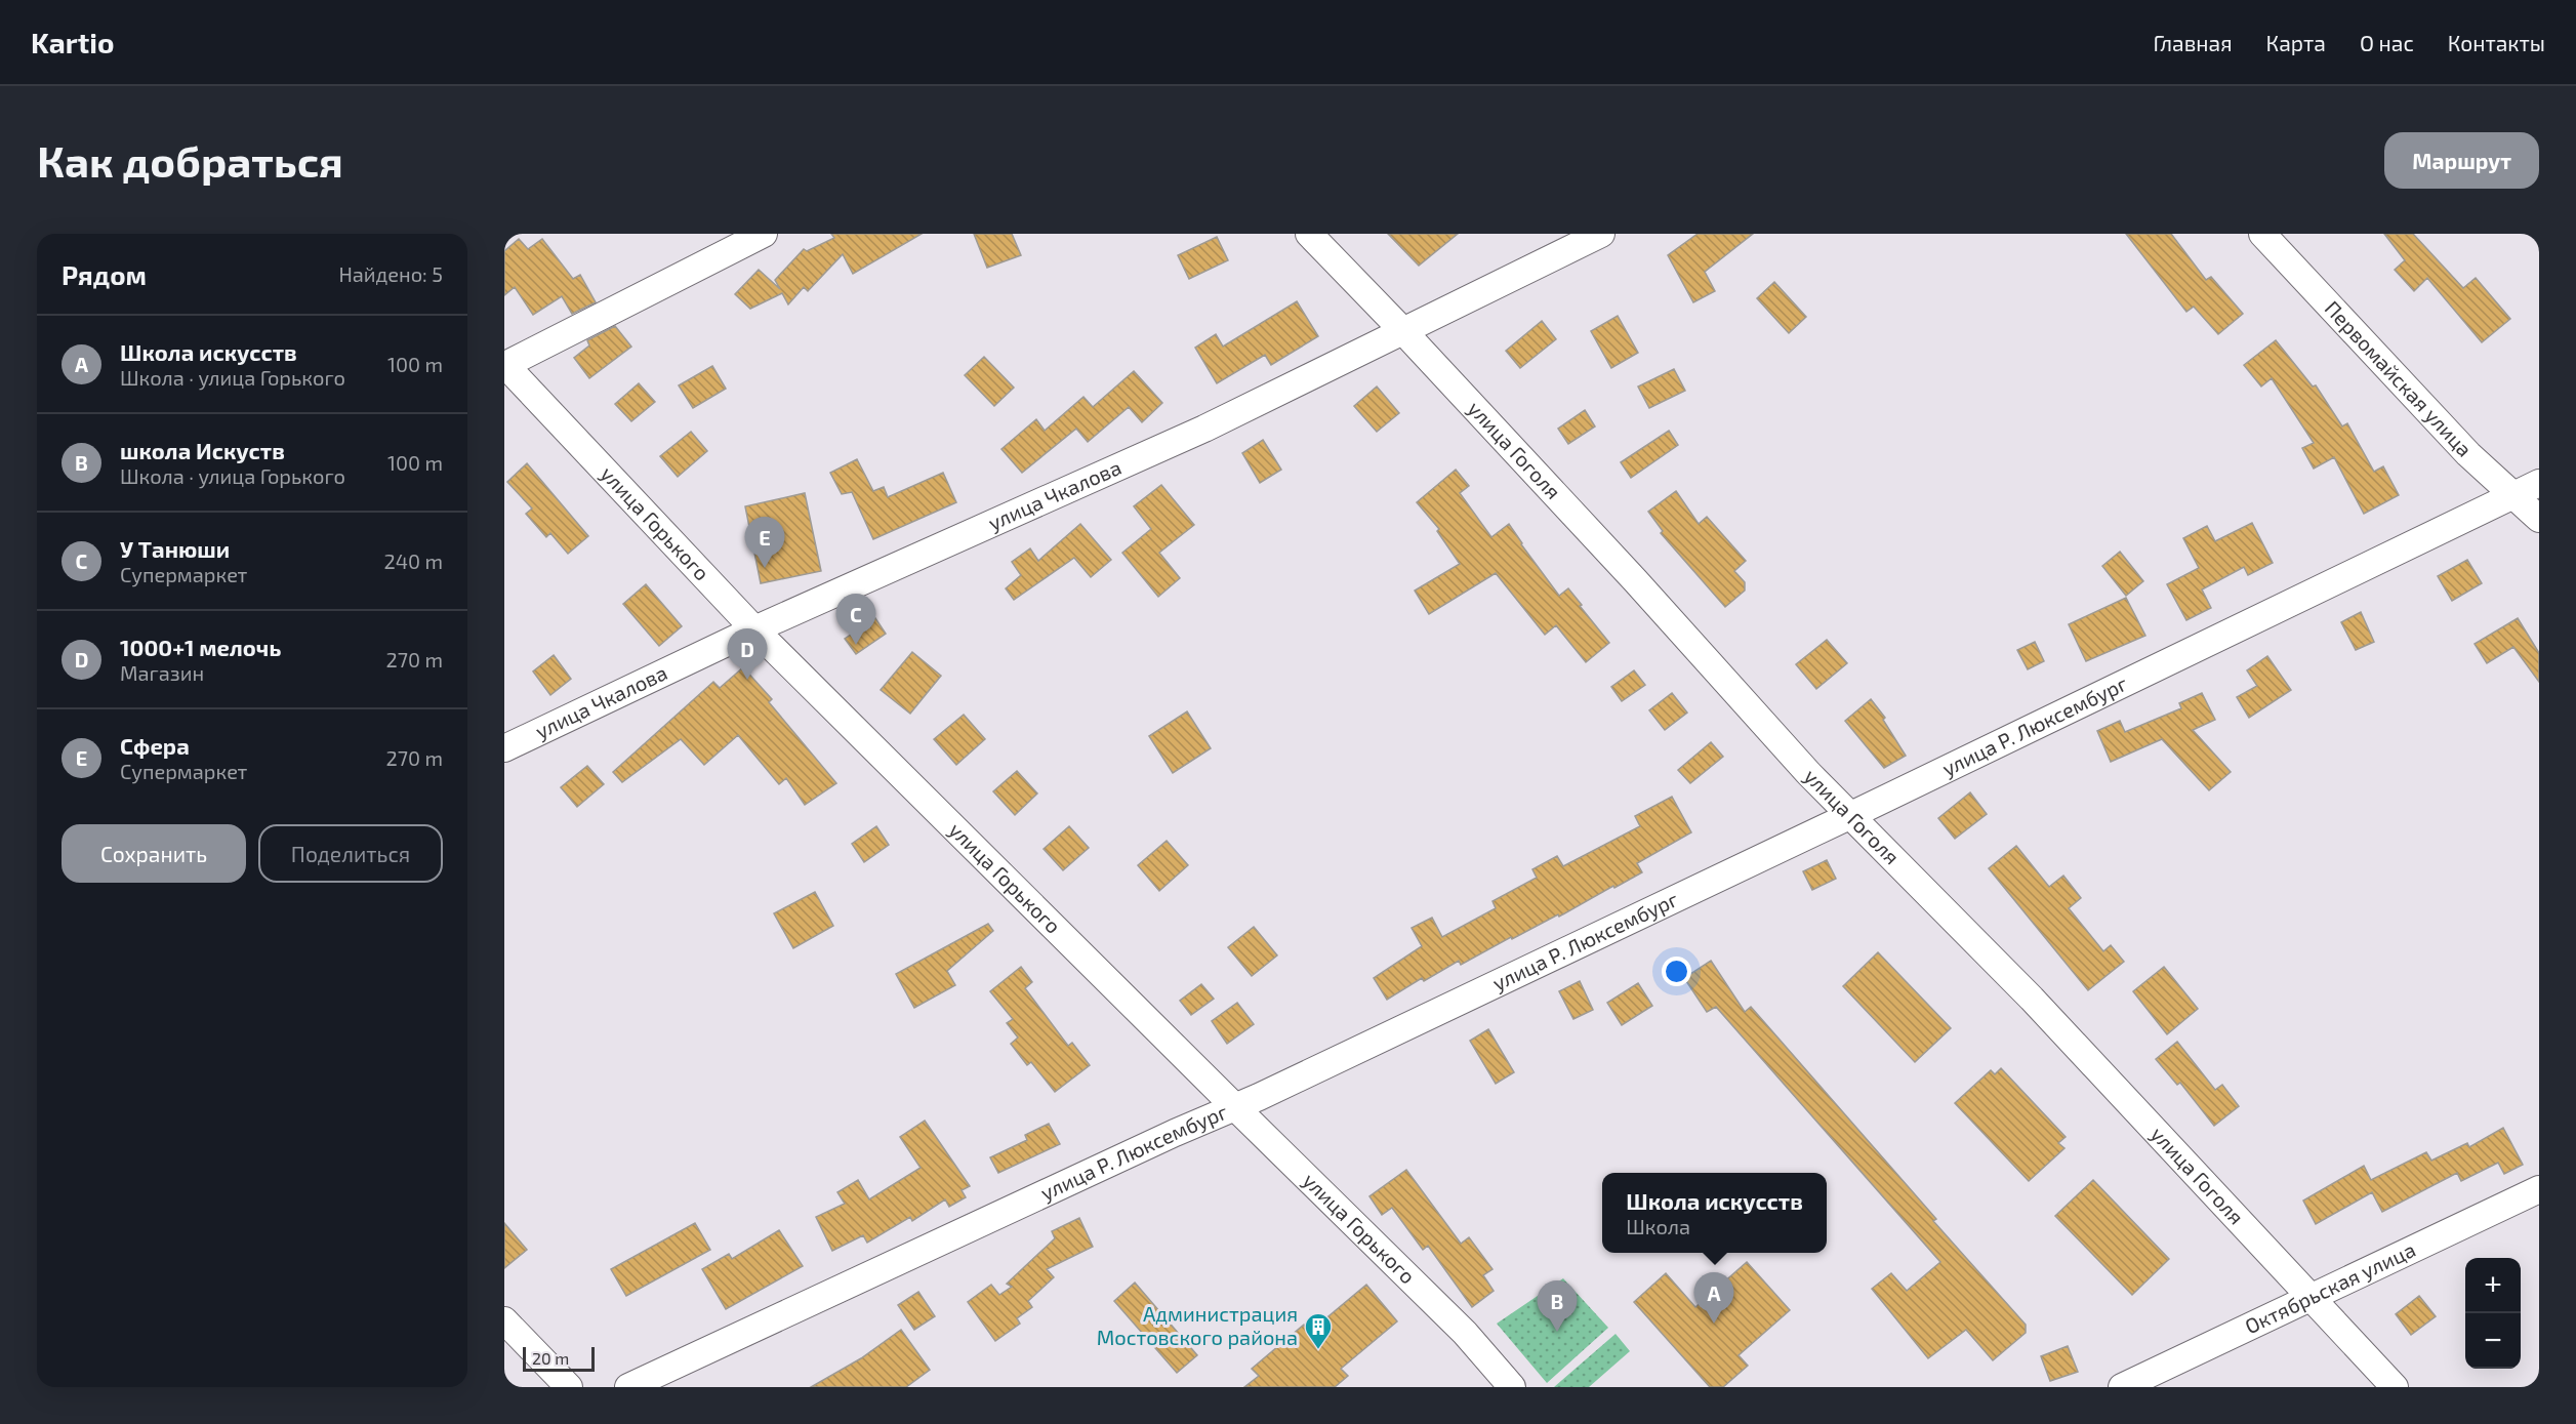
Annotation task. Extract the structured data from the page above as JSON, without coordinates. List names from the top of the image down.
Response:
{
  "streets": {
    "street": [
      "Первомайская улица",
      "улица Гоголя",
      "улица Чкалова",
      "улица Горького",
      "улица Р. Люксембург",
      "Октябрьская улица"
    ]
  },
  "crossings": [
    ["Первомайская улица", "улица Р. Люксембург"],
    ["улица Гоголя", "улица Чкалова"],
    ["улица Гоголя", "улица Р. Люксембург"],
    ["улица Гоголя", "Октябрьская улица"],
    ["улица Чкалова", "улица Горького"],
    ["улица Горького", "улица Р. Люксембург"]
  ],
  "places": {
    "building": ["Администрация Мостовского района"]
  },
  "scale_bar": "20 m",
  "page": {
    "header": "Kartio",
    "nav": [
      "Главная",
      "Карта",
      "О нас",
      "Контакты"
    ],
    "buttons": [
      "Маршрут",
      ["Сохранить", "Поделиться"]
    ],
    "title": "Как добраться",
    "heading": ["Рядом", "Найдено: 5"],
    "list": [
      {
        "mark": "A",
        "name": "Школа искусств",
        "note": "Школа · улица Горького",
        "value": "100 m"
      },
      {
        "mark": "B",
        "name": "школа Искуств",
        "note": "Школа · улица Горького",
        "value": "100 m"
      },
      {
        "mark": "C",
        "name": "У Танюши",
        "note": "Супермаркет",
        "value": "240 m"
      },
      {
        "mark": "D",
        "name": "1000+1 мелочь",
        "note": "Магазин",
        "value": "270 m"
      },
      {
        "mark": "E",
        "name": "Сфера",
        "note": "Супермаркет",
        "value": "270 m"
      }
    ],
    "pins": [
      "E",
      "C",
      "D",
      "A",
      "B"
    ],
    "popup": ["Школа искусств", "Школа"],
    "map_buttons": ["+", "−"],
    "scale": "20 m"
  }
}
